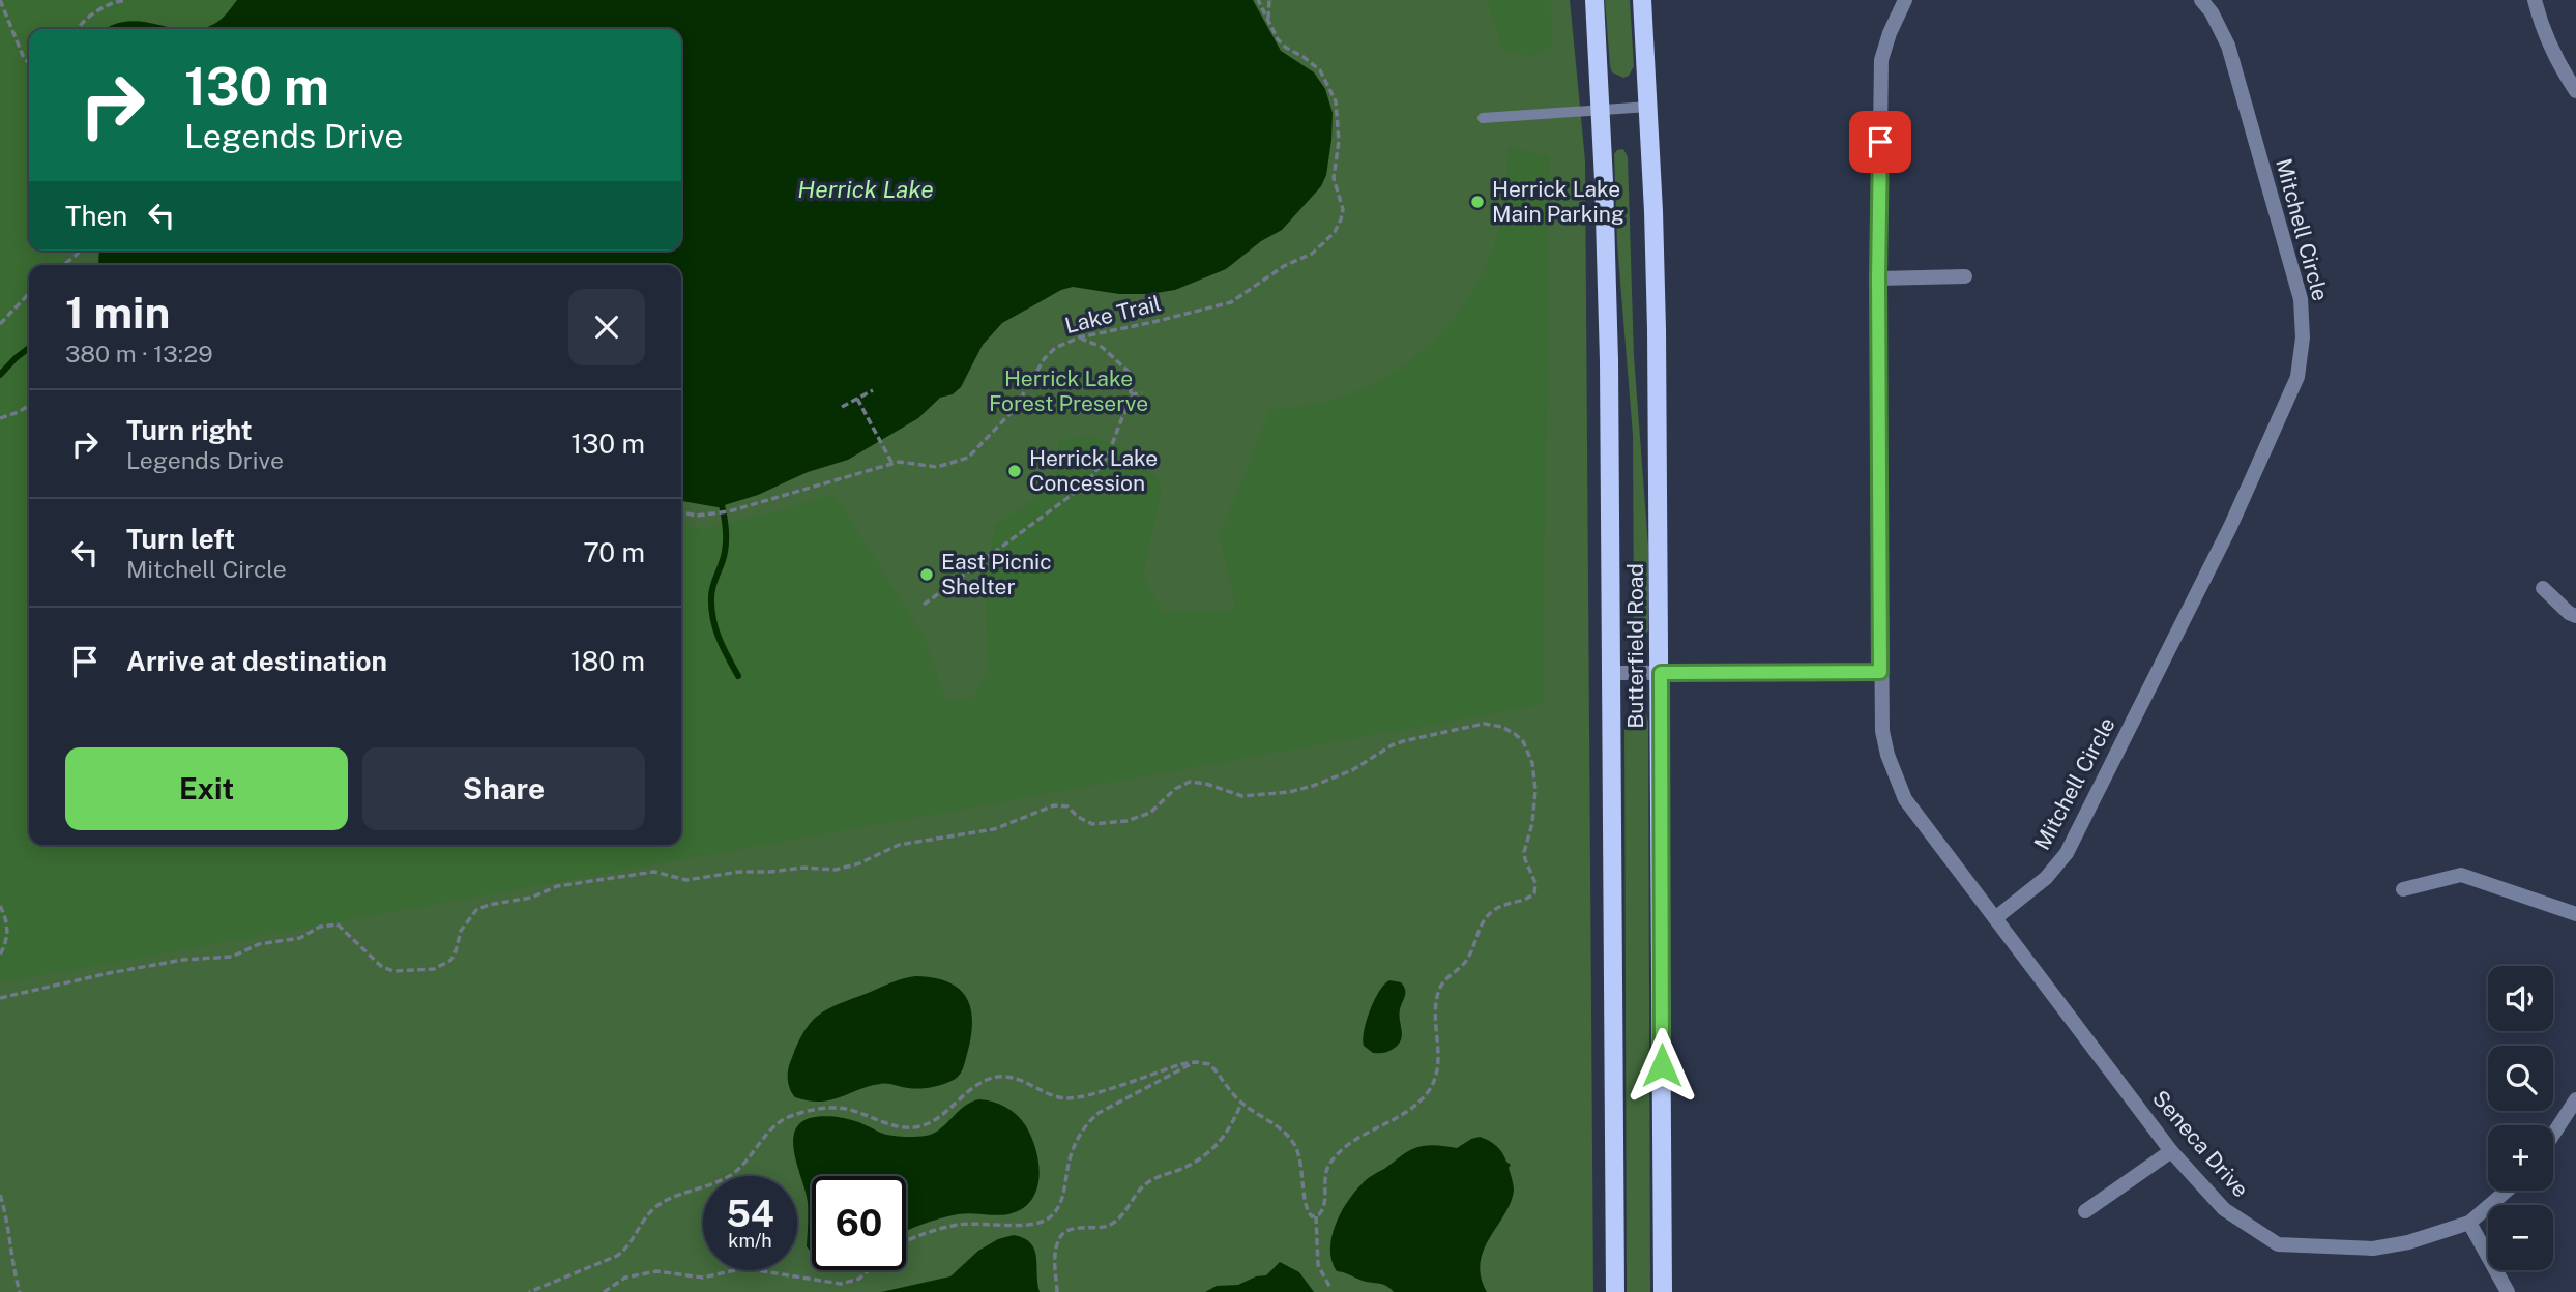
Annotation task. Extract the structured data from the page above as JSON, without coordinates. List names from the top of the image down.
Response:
{
  "streets": {
    "main road": ["Butterfield Road"],
    "street": ["Mitchell Circle", "Seneca Drive"],
    "path": ["Lake Trail"]
  },
  "crossings": [
    ["Mitchell Circle", "Seneca Drive"]
  ],
  "water": ["Herrick Lake"],
  "parks": ["Herrick Lake Forest Preserve"],
  "places": ["Herrick Lake Main Parking", "Herrick Lake Concession", "East Picnic Shelter"],
  "page": {
    "turn": ["130 m", "Legends Drive"],
    "then": "Then",
    "heading": ["1 min", "380 m · 13:29"],
    "list": [
      {
        "name": "Turn right",
        "note": "Legends Drive",
        "value": "130 m"
      },
      {
        "name": "Turn left",
        "note": "Mitchell Circle",
        "value": "70 m"
      },
      {
        "name": "Arrive at destination",
        "value": "180 m"
      }
    ],
    "buttons": ["Exit", "Share"],
    "map_buttons": ["+", "−"],
    "speed": "54 km/h",
    "limit": "60"
  }
}
